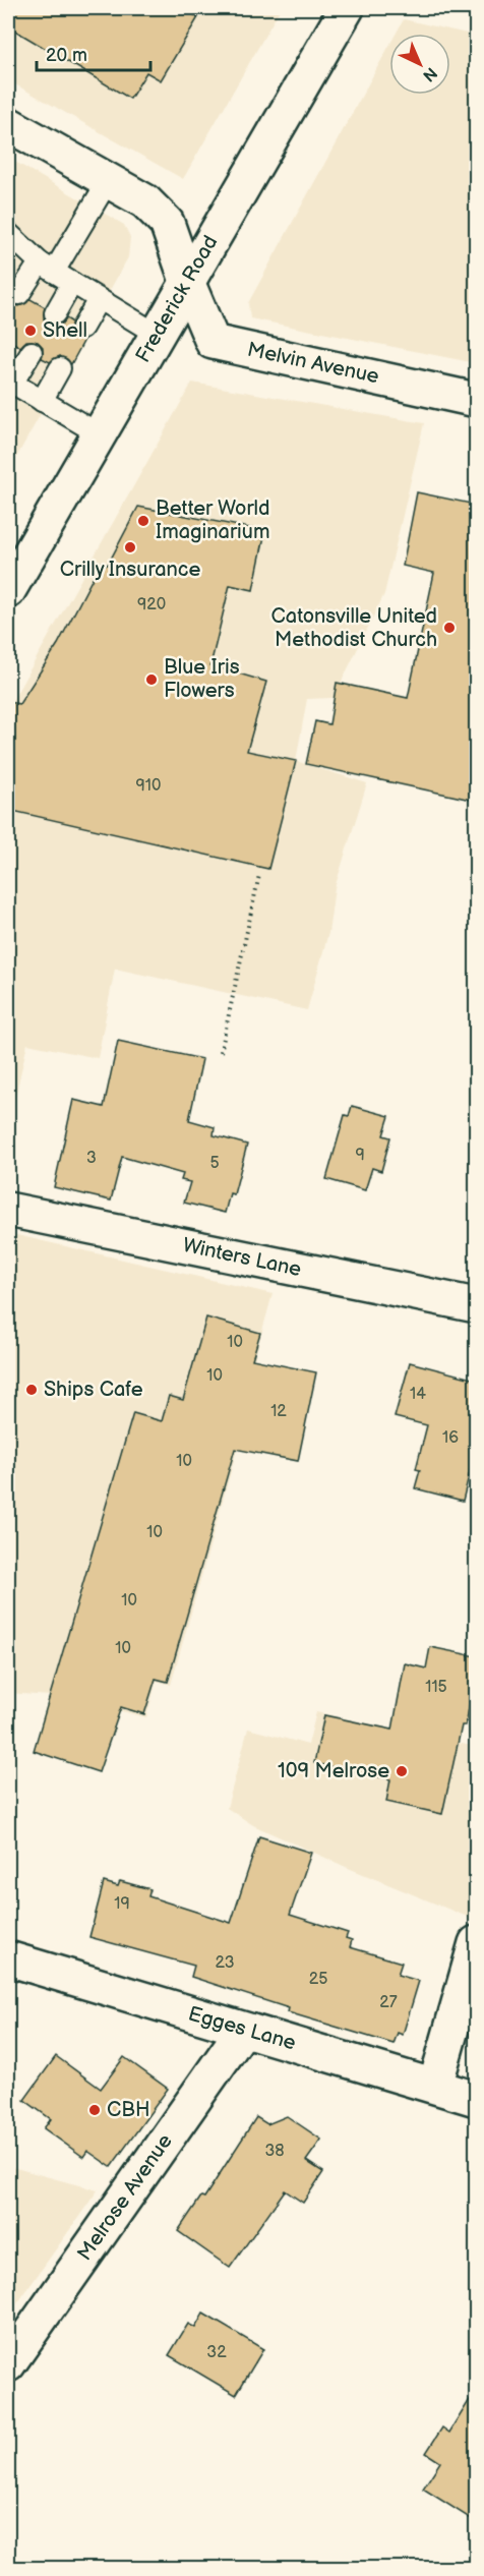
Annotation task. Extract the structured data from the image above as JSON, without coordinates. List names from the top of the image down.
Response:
{
  "streets": {
    "street": [
      "Frederick Road",
      "Melvin Avenue",
      "Winters Lane",
      "Egges Lane",
      "Melrose Avenue"
    ]
  },
  "crossings": [
    ["Frederick Road", "Melvin Avenue"],
    ["Egges Lane", "Melrose Avenue"]
  ],
  "places": [
    "Shell",
    "Better World Imaginarium",
    "Crilly Insurance",
    "Catonsville United Methodist Church",
    "Blue Iris Flowers",
    "Ships Cafe",
    "109 Melrose",
    "CBH"
  ],
  "house_numbers": [
    "920",
    "910",
    "9",
    "3",
    "5",
    "10",
    "10",
    "14",
    "12",
    "16",
    "10",
    "10",
    "10",
    "10",
    "115",
    "19",
    "23",
    "25",
    "27",
    "38",
    "32"
  ],
  "scale_bar": "20 m",
  "north": "bottom right"
}
